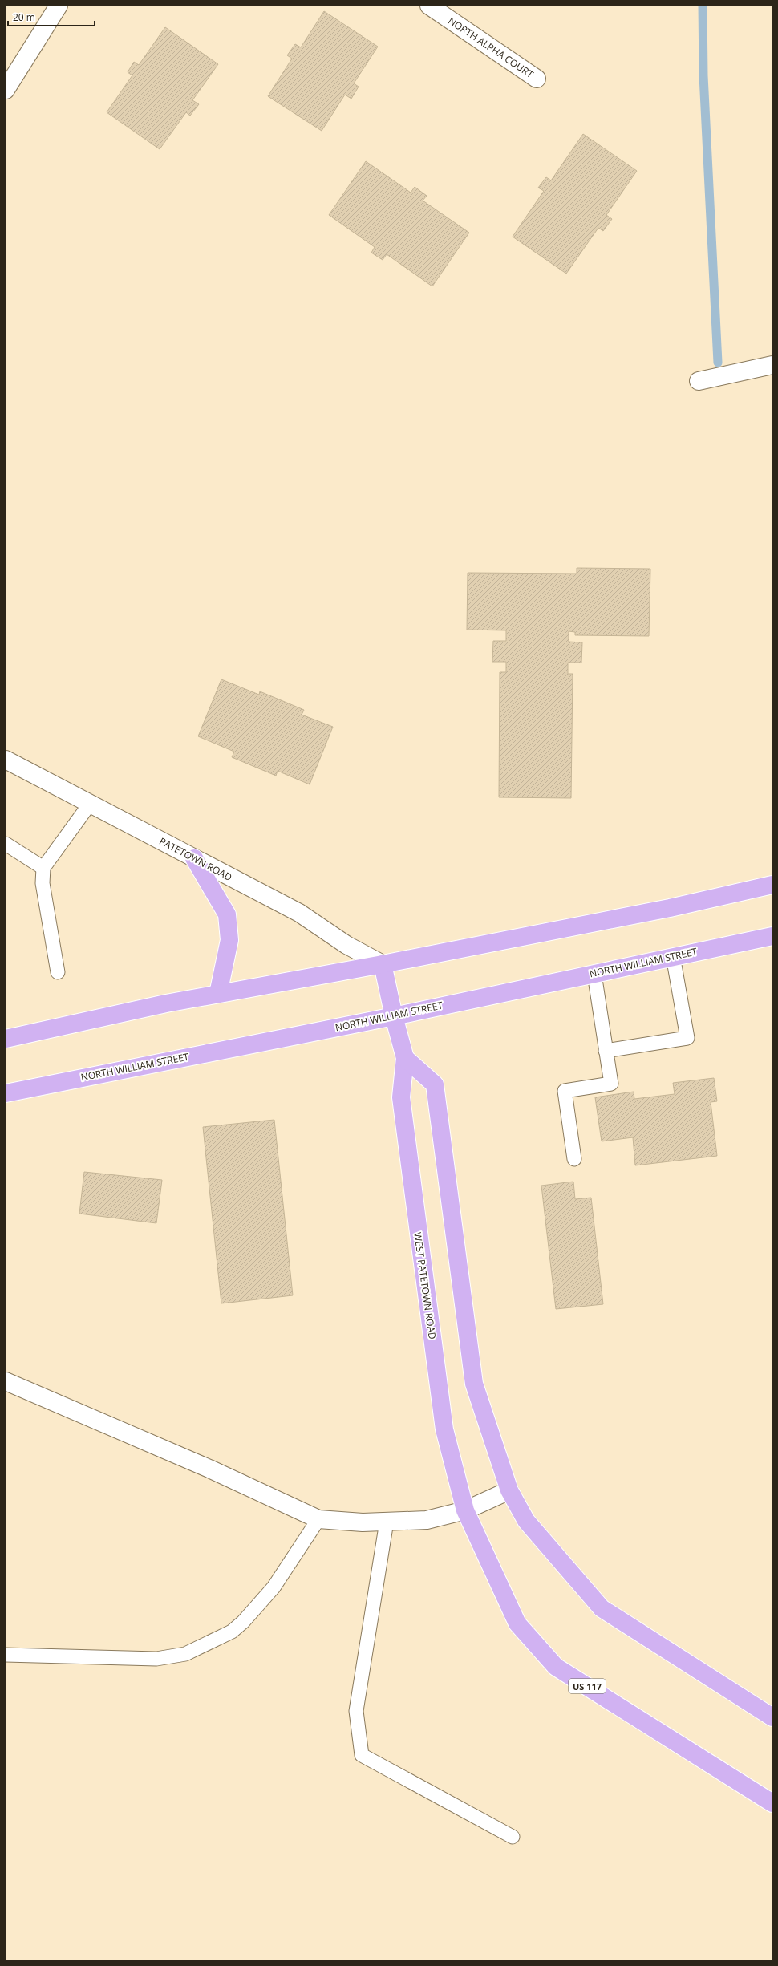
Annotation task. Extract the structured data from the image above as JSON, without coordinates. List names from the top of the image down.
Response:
{
  "streets": {
    "main road": ["NORTH WILLIAM STREET", "WEST PATETOWN ROAD", "US 117"],
    "street": ["NORTH ALPHA COURT", "PATETOWN ROAD"]
  },
  "crossings": [
    ["PATETOWN ROAD", "WEST PATETOWN ROAD"],
    ["NORTH WILLIAM STREET", "WEST PATETOWN ROAD"],
    ["WEST PATETOWN ROAD", "US 117"]
  ],
  "scale_bar": "20 m"
}
